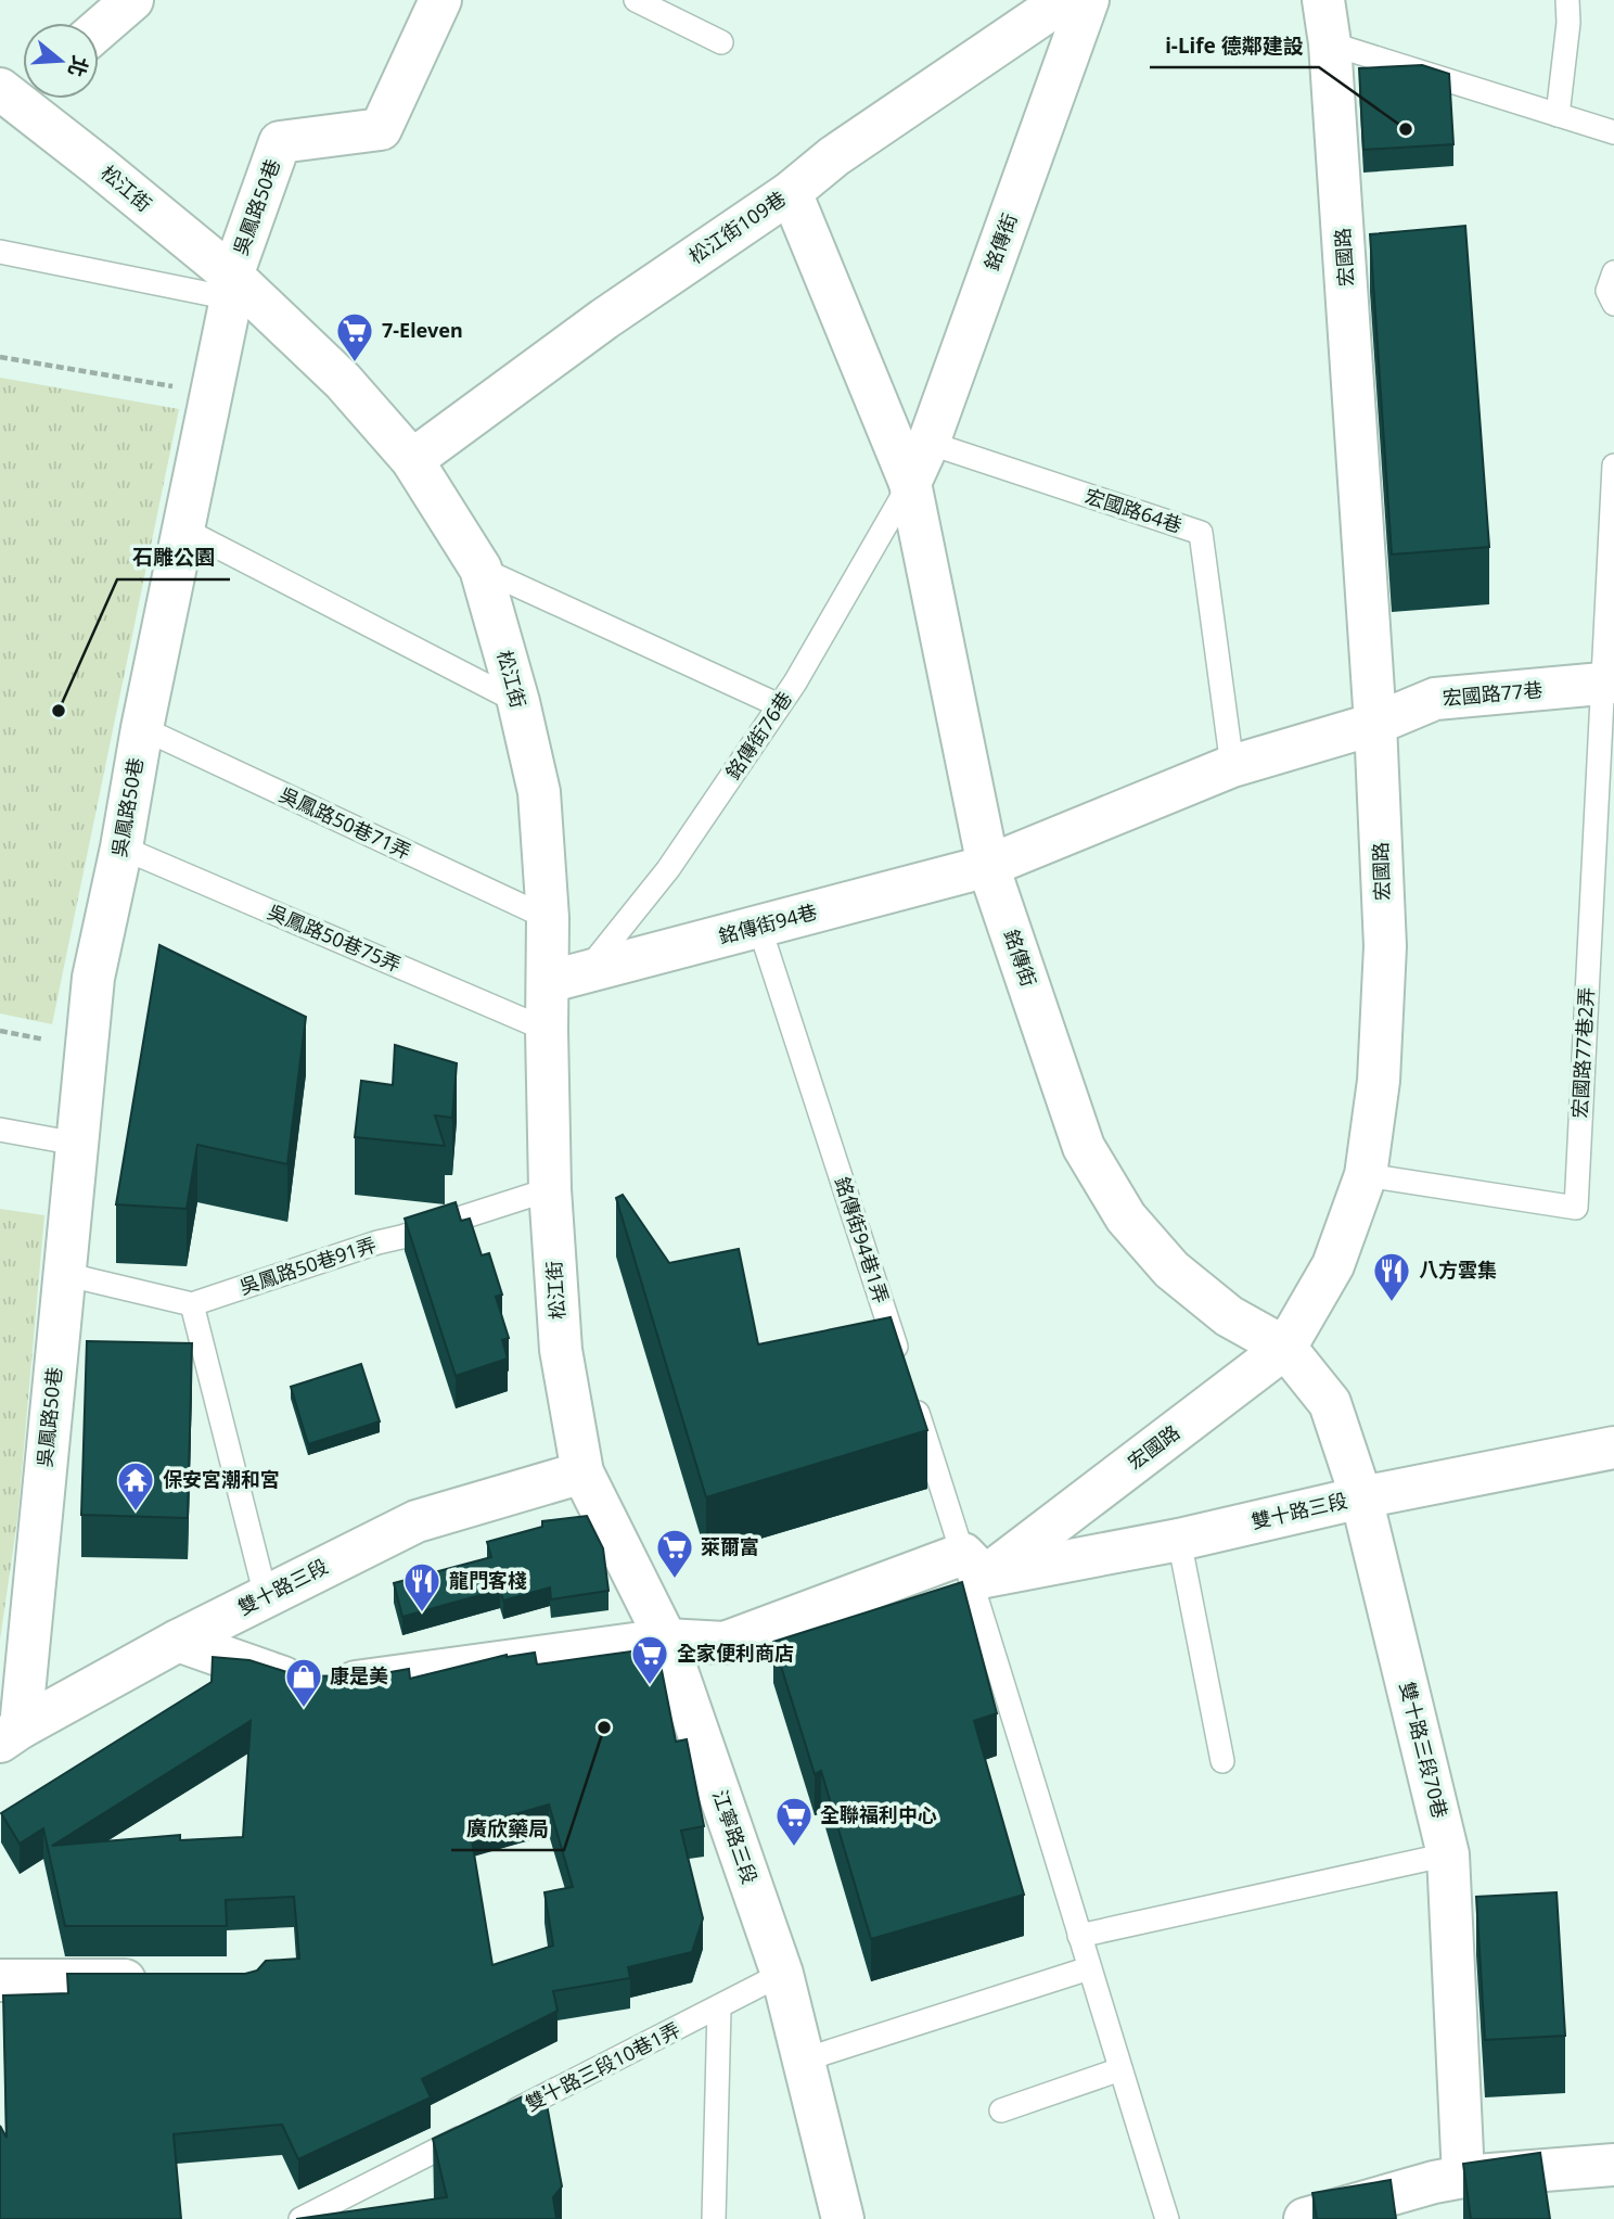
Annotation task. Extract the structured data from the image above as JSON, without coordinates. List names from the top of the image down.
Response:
{
  "streets": {
    "street": [
      "松江街",
      "吳鳳路50巷",
      "松江街109巷",
      "銘傳街",
      "宏國路",
      "宏國路77巷",
      "銘傳街94巷",
      "雙十路三段",
      "雙十路三段70巷",
      "江寧路三段"
    ],
    "lane": [
      "宏國路64巷",
      "銘傳街76巷",
      "吳鳳路50巷71弄",
      "吳鳳路50巷75弄",
      "宏國路77巷2弄",
      "銘傳街94巷1弄",
      "吳鳳路50巷91弄",
      "雙十路三段10巷1弄"
    ]
  },
  "crossings": [
    ["松江街", "吳鳳路50巷"],
    ["松江街", "松江街109巷"],
    ["松江街", "銘傳街76巷"],
    ["松江街", "吳鳳路50巷71弄"],
    ["松江街", "銘傳街94巷"],
    ["松江街", "吳鳳路50巷75弄"],
    ["松江街", "吳鳳路50巷91弄"],
    ["松江街", "雙十路三段"],
    ["松江街", "江寧路三段"],
    ["吳鳳路50巷", "吳鳳路50巷71弄"],
    ["吳鳳路50巷", "吳鳳路50巷75弄"],
    ["吳鳳路50巷", "雙十路三段"],
    ["松江街109巷", "銘傳街"],
    ["銘傳街", "宏國路"],
    ["銘傳街", "宏國路64巷"],
    ["銘傳街", "銘傳街76巷"],
    ["銘傳街", "銘傳街94巷"],
    ["銘傳街", "雙十路三段70巷"],
    ["宏國路", "宏國路77巷"],
    ["宏國路", "宏國路77巷2弄"],
    ["宏國路", "雙十路三段"],
    ["宏國路", "雙十路三段70巷"],
    ["宏國路64巷", "宏國路77巷"],
    ["宏國路64巷", "銘傳街94巷"],
    ["宏國路77巷", "銘傳街94巷"],
    ["宏國路77巷", "宏國路77巷2弄"],
    ["銘傳街76巷", "銘傳街94巷"],
    ["銘傳街94巷", "銘傳街94巷1弄"],
    ["雙十路三段", "雙十路三段70巷"],
    ["雙十路三段", "江寧路三段"],
    ["江寧路三段", "雙十路三段10巷1弄"]
  ],
  "places": {
    "other": ["i-Life 德鄰建設", "石雕公園", "廣欣藥局"],
    "supermarket": [
      "7-Eleven",
      "萊爾富",
      "全家便利商店",
      "全聯福利中心"
    ],
    "restaurant": ["八方雲集", "龍門客棧"],
    "temple": ["保安宮潮和宮"],
    "shop": ["康是美"]
  },
  "north": "right"
}
